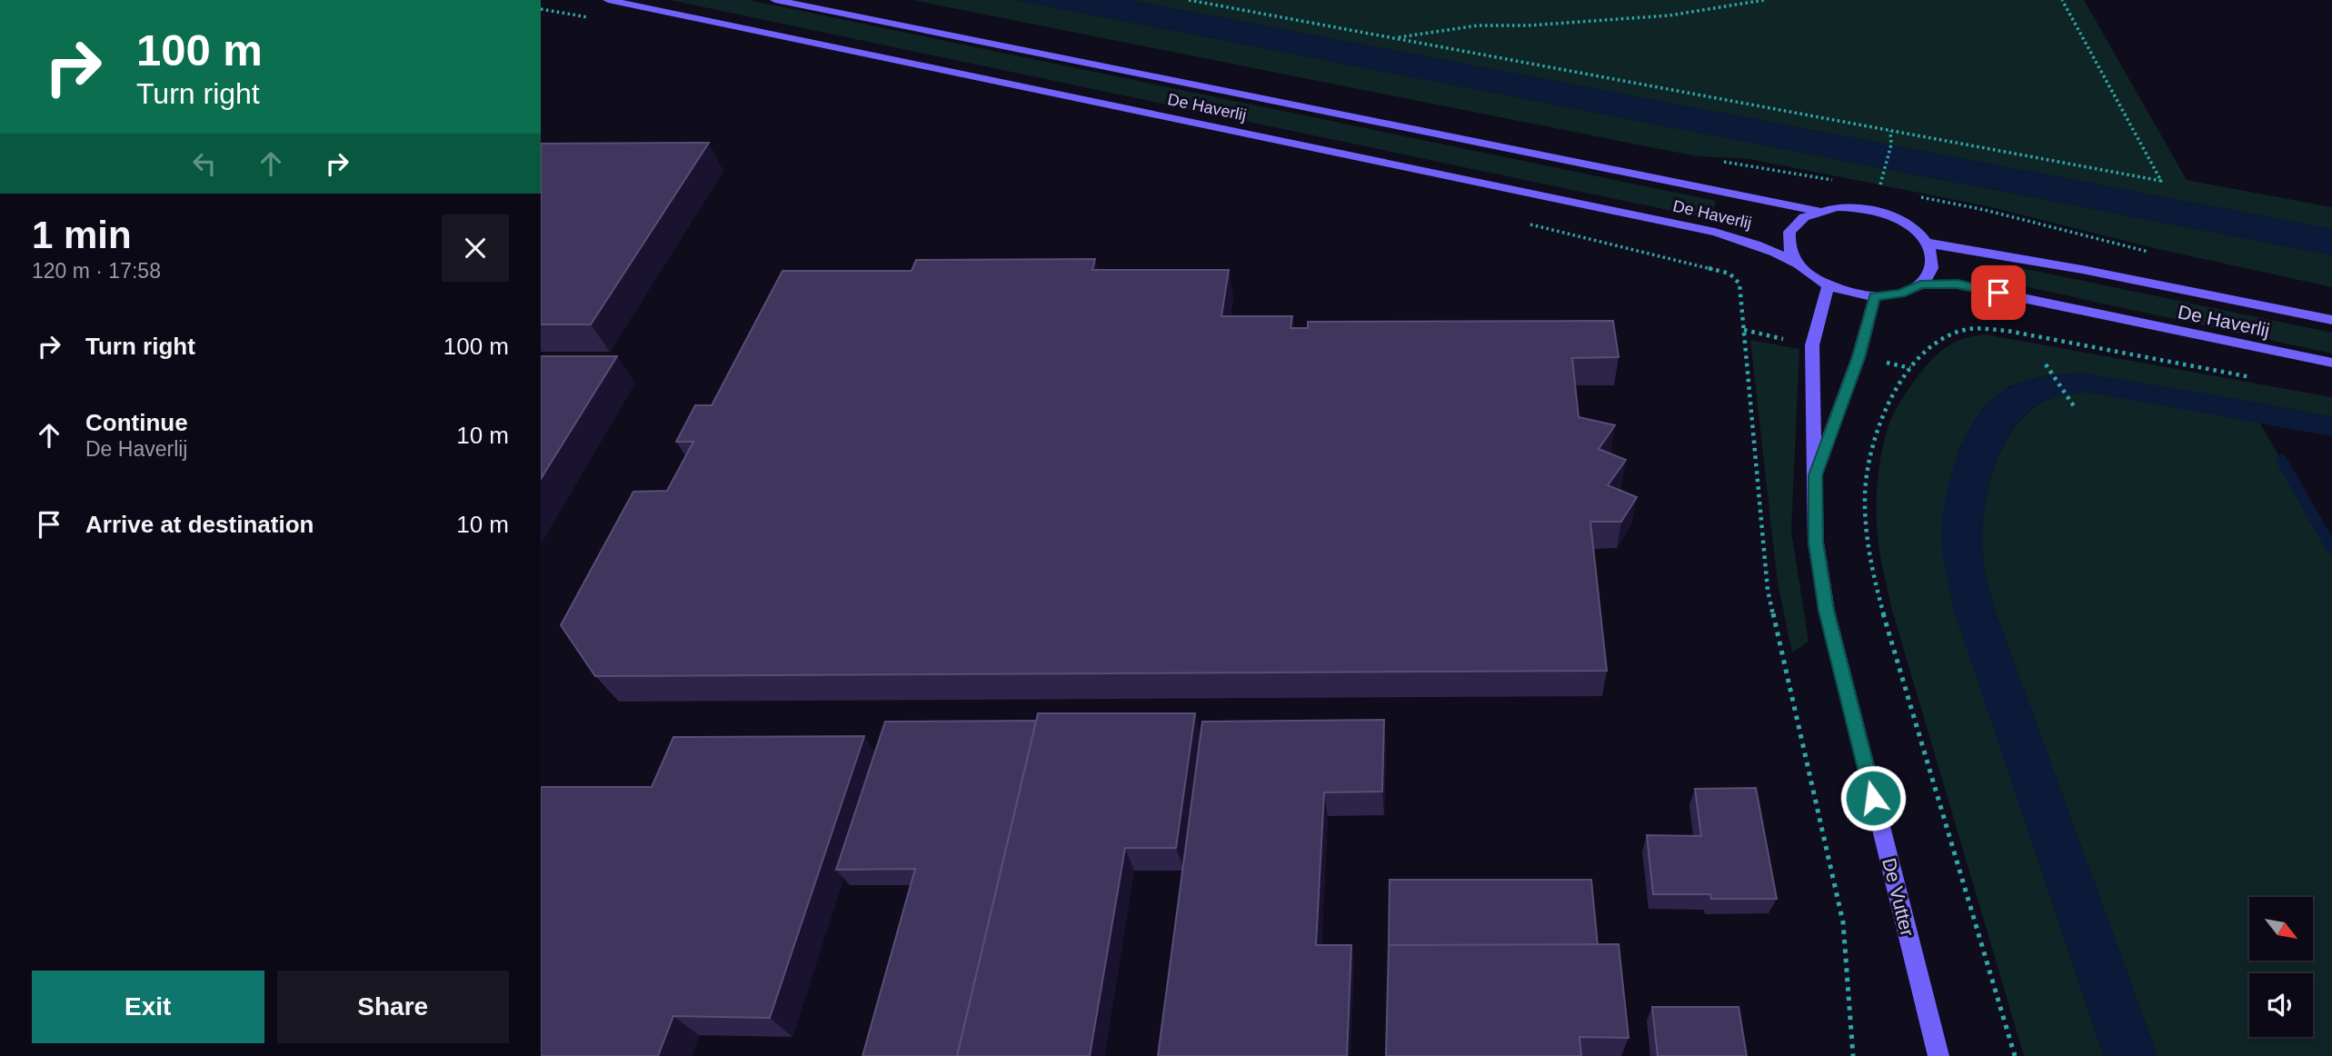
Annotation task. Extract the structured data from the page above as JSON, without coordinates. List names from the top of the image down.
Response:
{
  "streets": {
    "street": ["De Haverlij", "De Vutter"]
  },
  "crossings": [
    ["De Haverlij", "De Vutter"]
  ],
  "north": "bottom right",
  "page": {
    "turn": ["100 m", "Turn right"],
    "heading": ["1 min", "120 m · 17:58"],
    "list": [
      {
        "name": "Turn right",
        "value": "100 m"
      },
      {
        "name": "Continue",
        "note": "De Haverlij",
        "value": "10 m"
      },
      {
        "name": "Arrive at destination",
        "value": "10 m"
      }
    ],
    "buttons": ["Exit", "Share"]
  }
}
